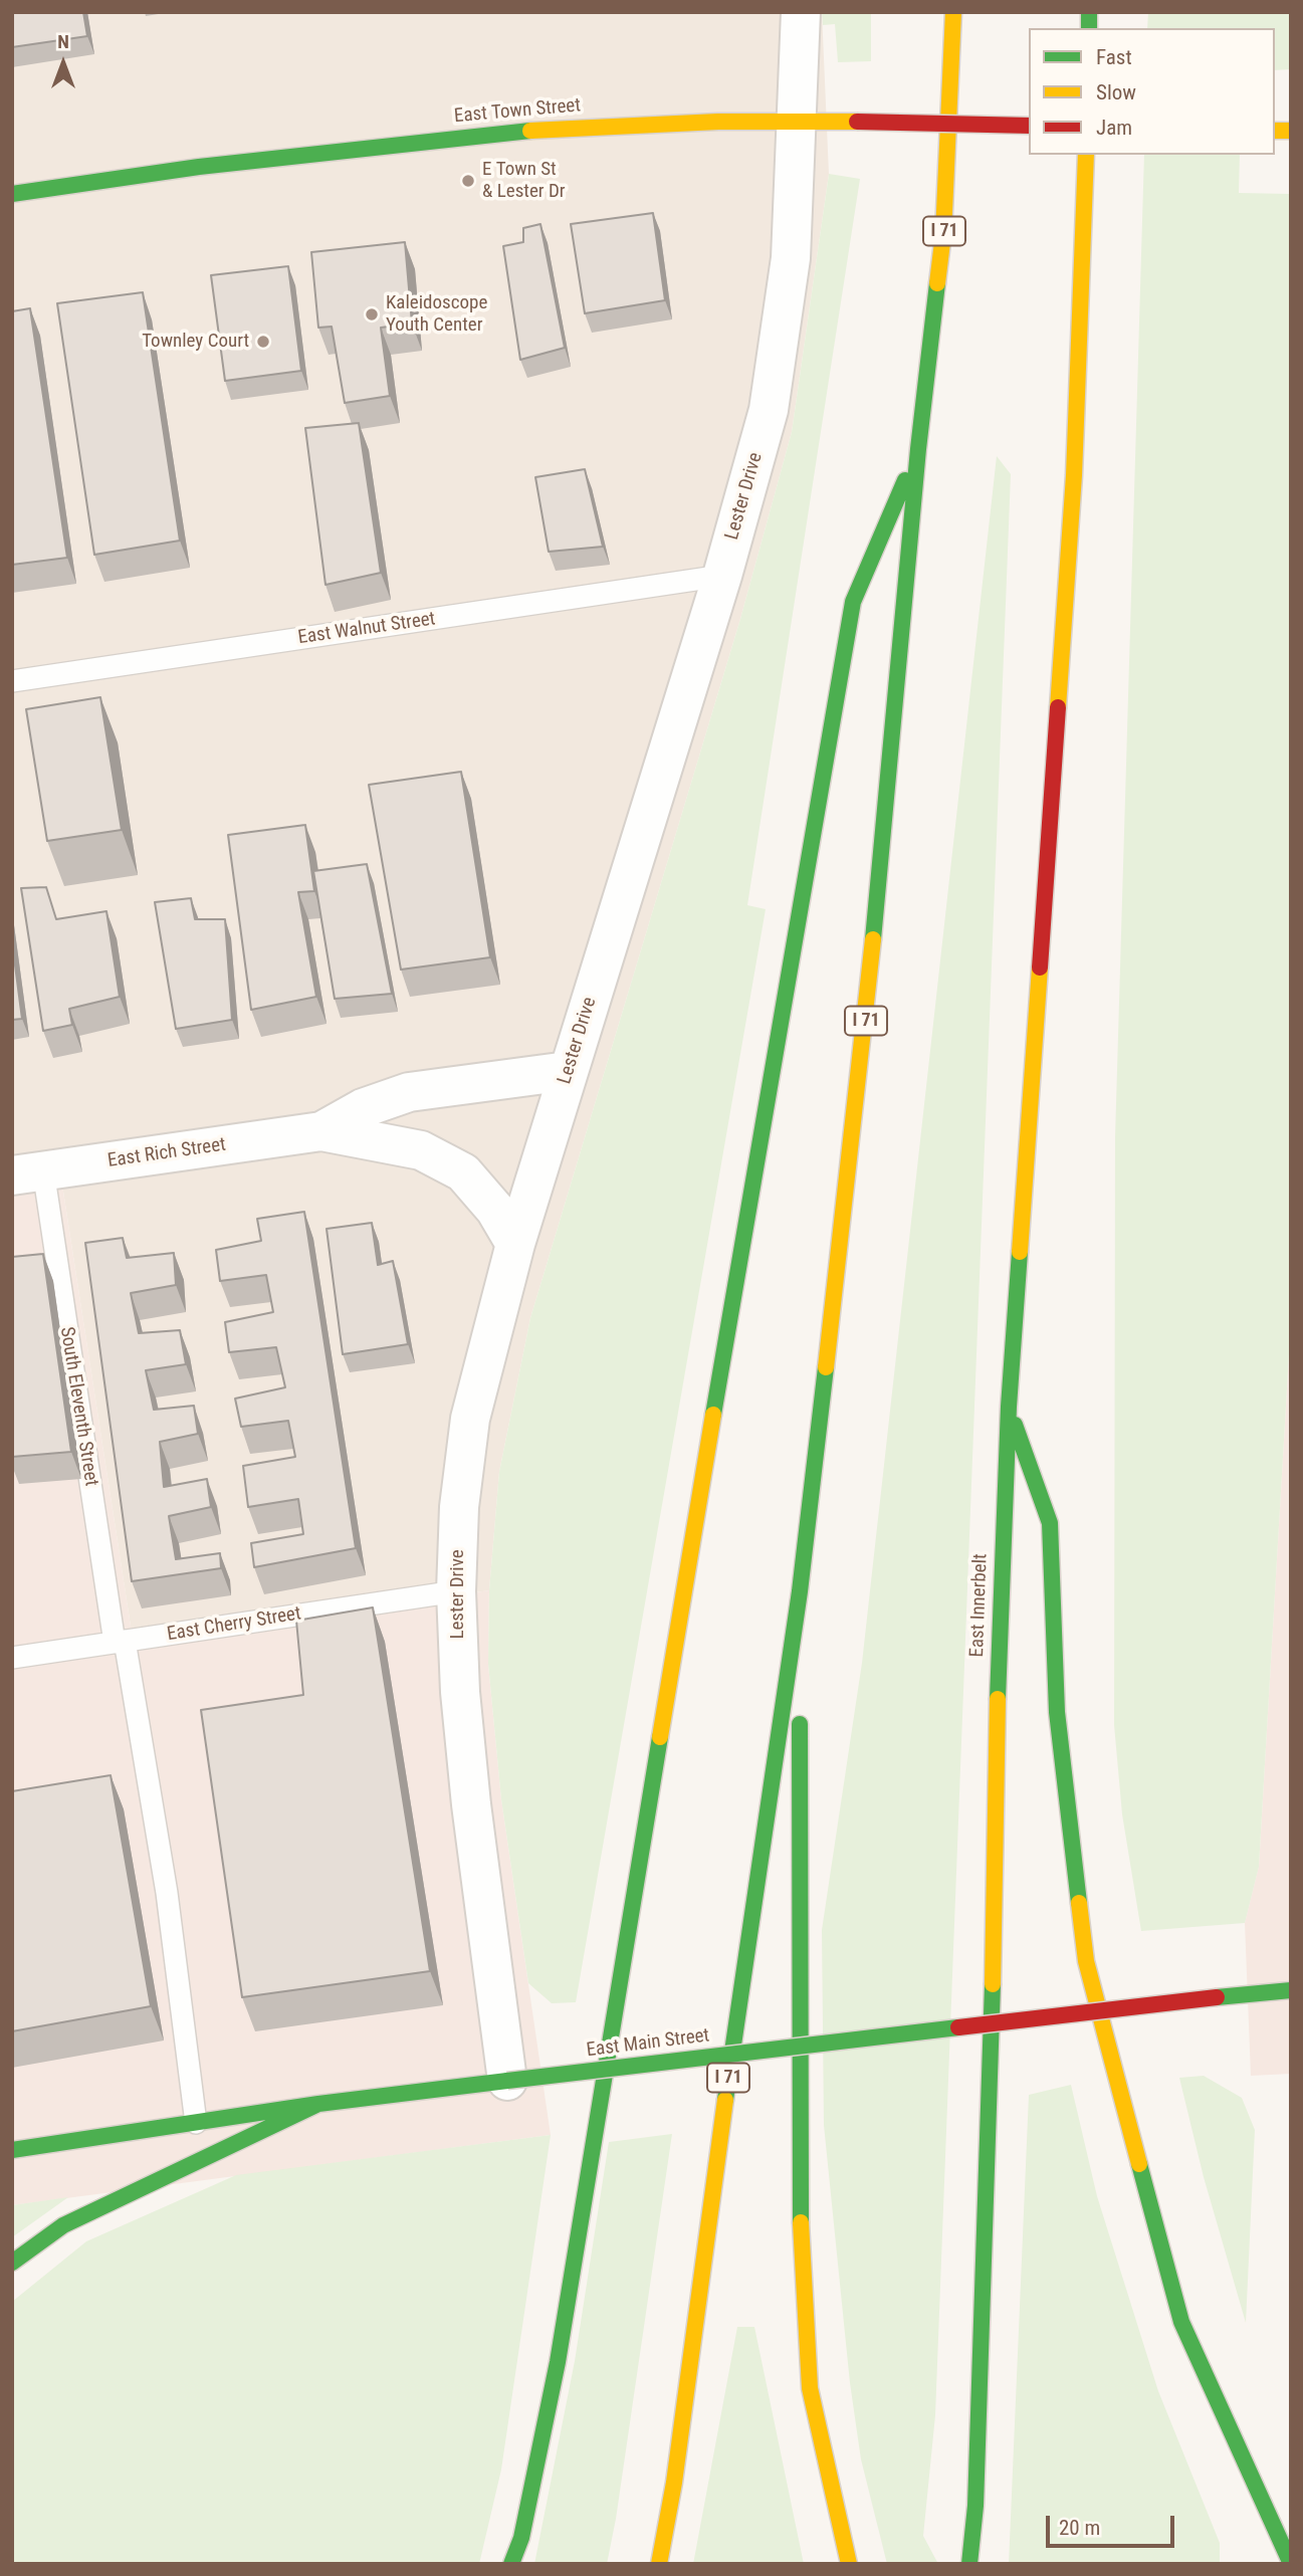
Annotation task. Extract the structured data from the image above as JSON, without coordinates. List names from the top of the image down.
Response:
{
  "streets": {
    "main road": [
      "East Town Street",
      "I 71",
      "East Innerbelt",
      "East Main Street"
    ],
    "street": ["Lester Drive", "East Rich Street"],
    "lane": ["East Walnut Street", "South Eleventh Street", "East Cherry Street"]
  },
  "crossings": [
    ["East Town Street", "Lester Drive"],
    ["Lester Drive", "East Walnut Street"],
    ["Lester Drive", "East Rich Street"],
    ["Lester Drive", "East Cherry Street"],
    ["Lester Drive", "East Main Street"],
    ["East Rich Street", "South Eleventh Street"],
    ["South Eleventh Street", "East Cherry Street"],
    ["South Eleventh Street", "East Main Street"]
  ],
  "places": ["E Town St & Lester Dr", "Kaleidoscope Youth Center", "Townley Court"],
  "legend": ["Fast", "Slow", "Jam"],
  "scale_bar": "20 m",
  "north": "top"
}
